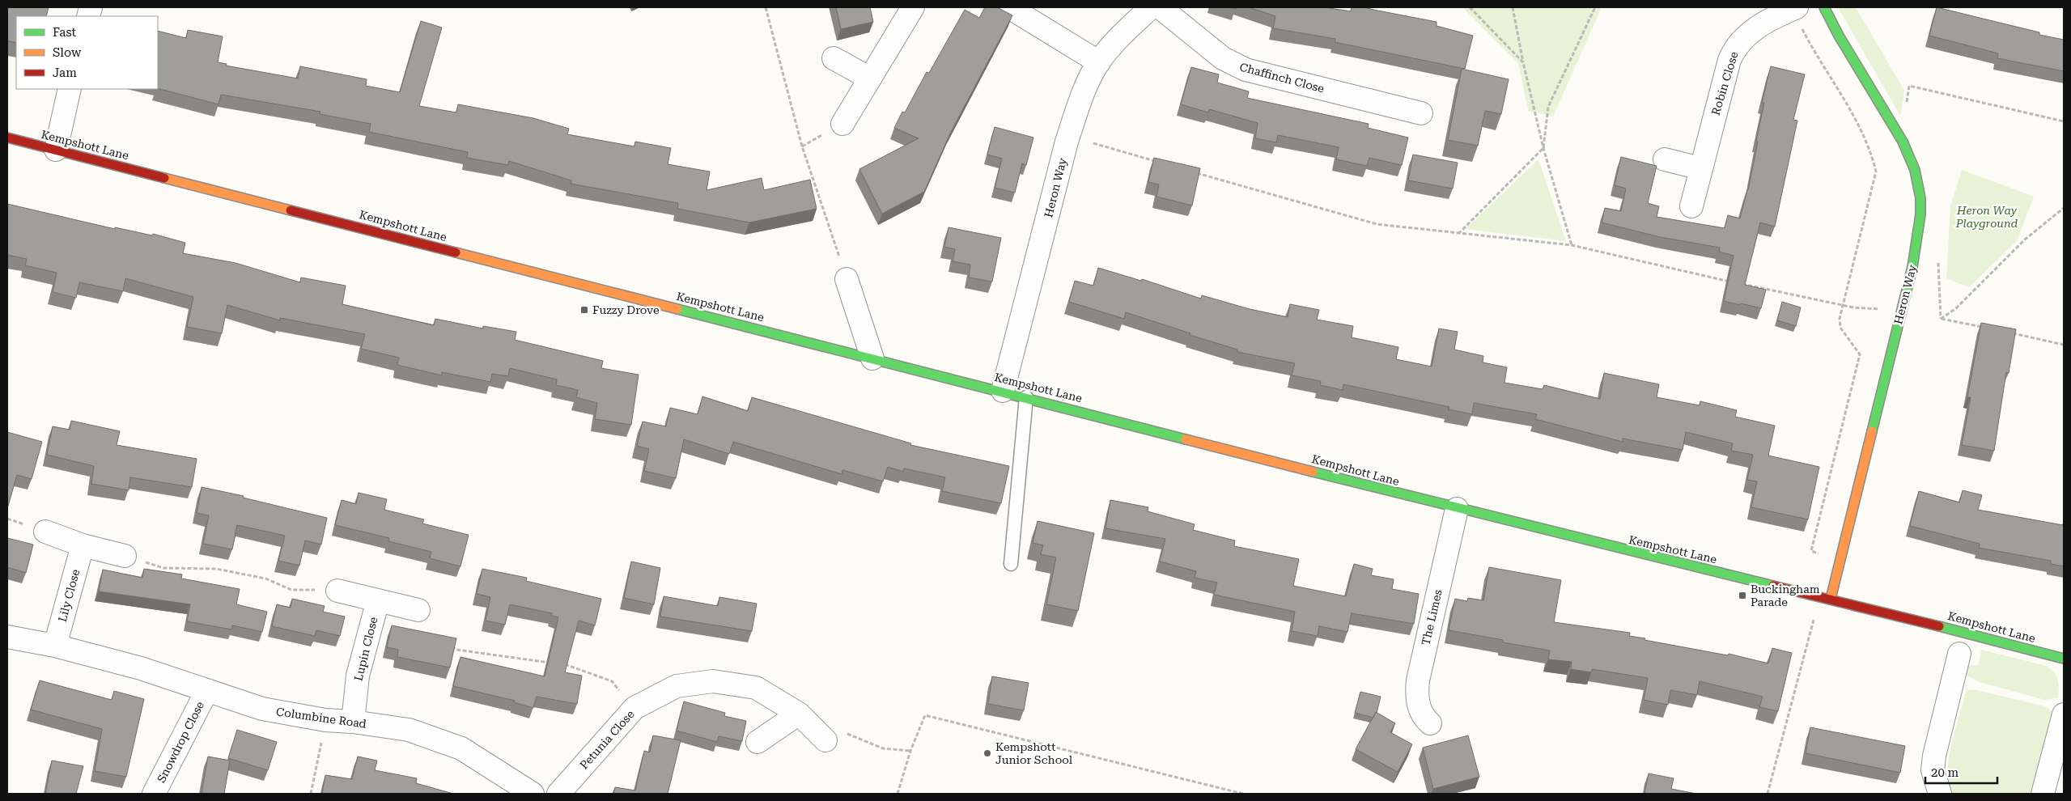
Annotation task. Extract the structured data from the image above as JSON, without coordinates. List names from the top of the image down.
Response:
{
  "streets": {
    "street": [
      "Chaffinch Close",
      "Robin Close",
      "Kempshott Lane",
      "Heron Way",
      "Lily Close",
      "The Limes",
      "Lupin Close",
      "Columbine Road",
      "Petunia Close",
      "Snowdrop Close"
    ]
  },
  "crossings": [
    ["Kempshott Lane", "Heron Way"],
    ["Kempshott Lane", "The Limes"],
    ["Lily Close", "Columbine Road"],
    ["Lupin Close", "Columbine Road"],
    ["Columbine Road", "Snowdrop Close"]
  ],
  "parks": ["Heron Way Playground"],
  "places": {
    "transit": ["Fuzzy Drove", "Buckingham Parade"],
    "other": ["Kempshott Junior School"]
  },
  "legend": ["Fast", "Slow", "Jam"],
  "scale_bar": "20 m"
}
